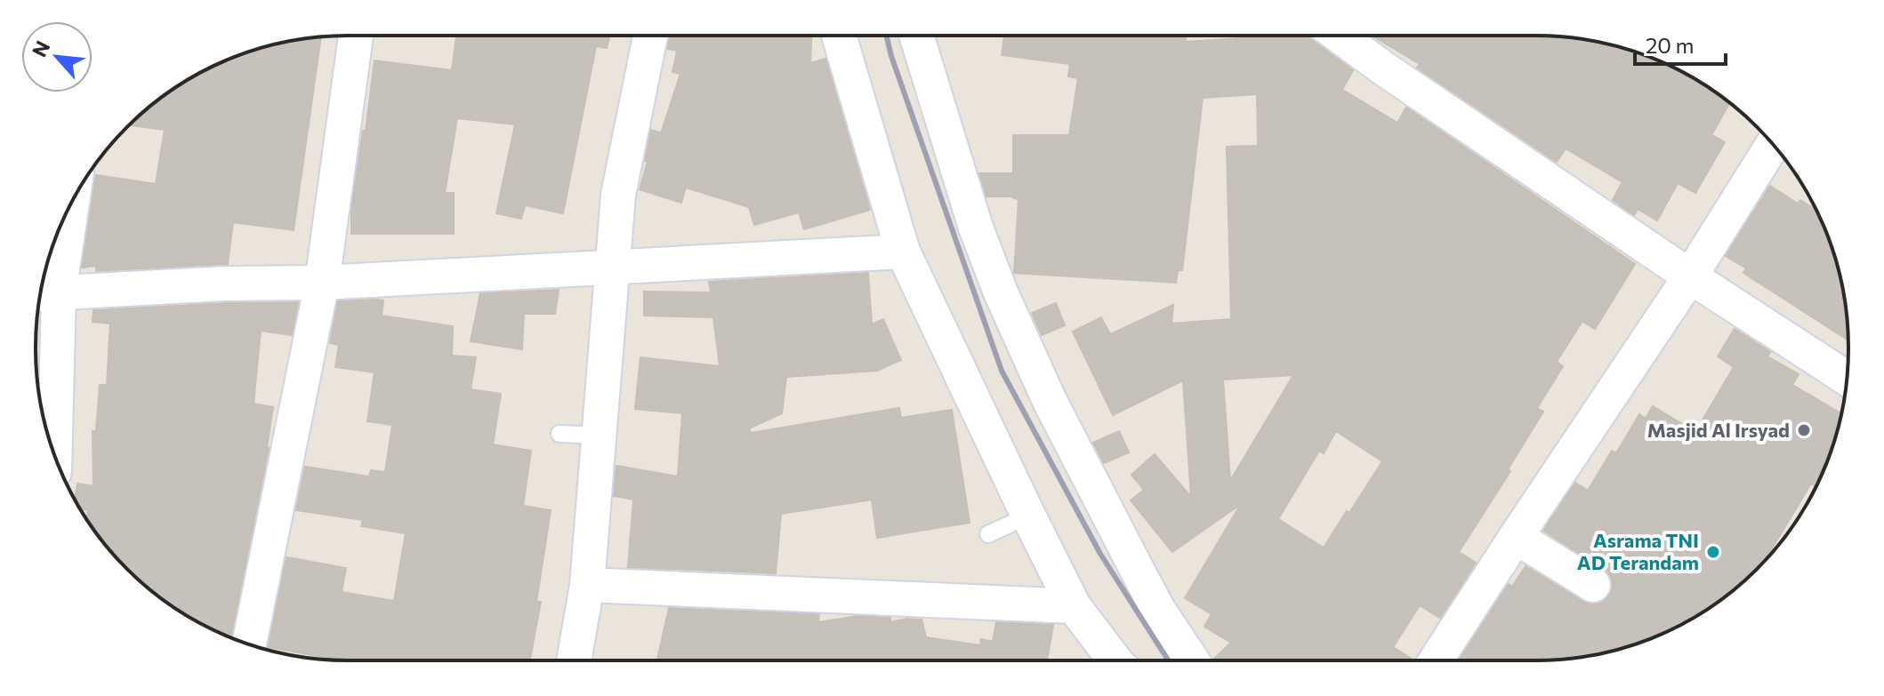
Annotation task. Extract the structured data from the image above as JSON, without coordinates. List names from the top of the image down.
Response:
{
  "places": ["Masjid Al Irsyad", "Asrama TNI AD Terandam"],
  "scale_bar": "20 m",
  "north": "top left"
}
